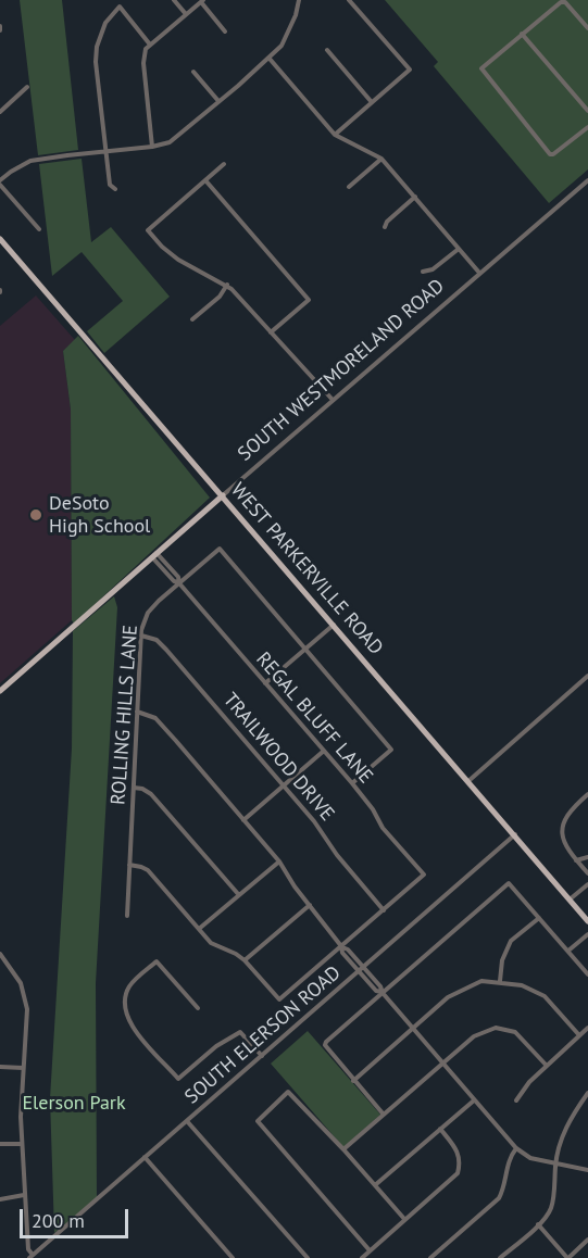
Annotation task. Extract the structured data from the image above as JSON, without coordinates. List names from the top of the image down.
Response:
{
  "streets": {
    "main road": ["SOUTH WESTMORELAND ROAD", "WEST PARKERVILLE ROAD"],
    "street": [
      "ROLLING HILLS LANE",
      "REGAL BLUFF LANE",
      "TRAILWOOD DRIVE",
      "SOUTH ELERSON ROAD"
    ]
  },
  "crossings": [
    ["SOUTH WESTMORELAND ROAD", "WEST PARKERVILLE ROAD"],
    ["SOUTH WESTMORELAND ROAD", "REGAL BLUFF LANE"],
    ["WEST PARKERVILLE ROAD", "SOUTH ELERSON ROAD"],
    ["ROLLING HILLS LANE", "REGAL BLUFF LANE"],
    ["ROLLING HILLS LANE", "TRAILWOOD DRIVE"],
    ["REGAL BLUFF LANE", "TRAILWOOD DRIVE"]
  ],
  "parks": ["Elerson Park"],
  "places": ["DeSoto High School"],
  "scale_bar": "200 m"
}
